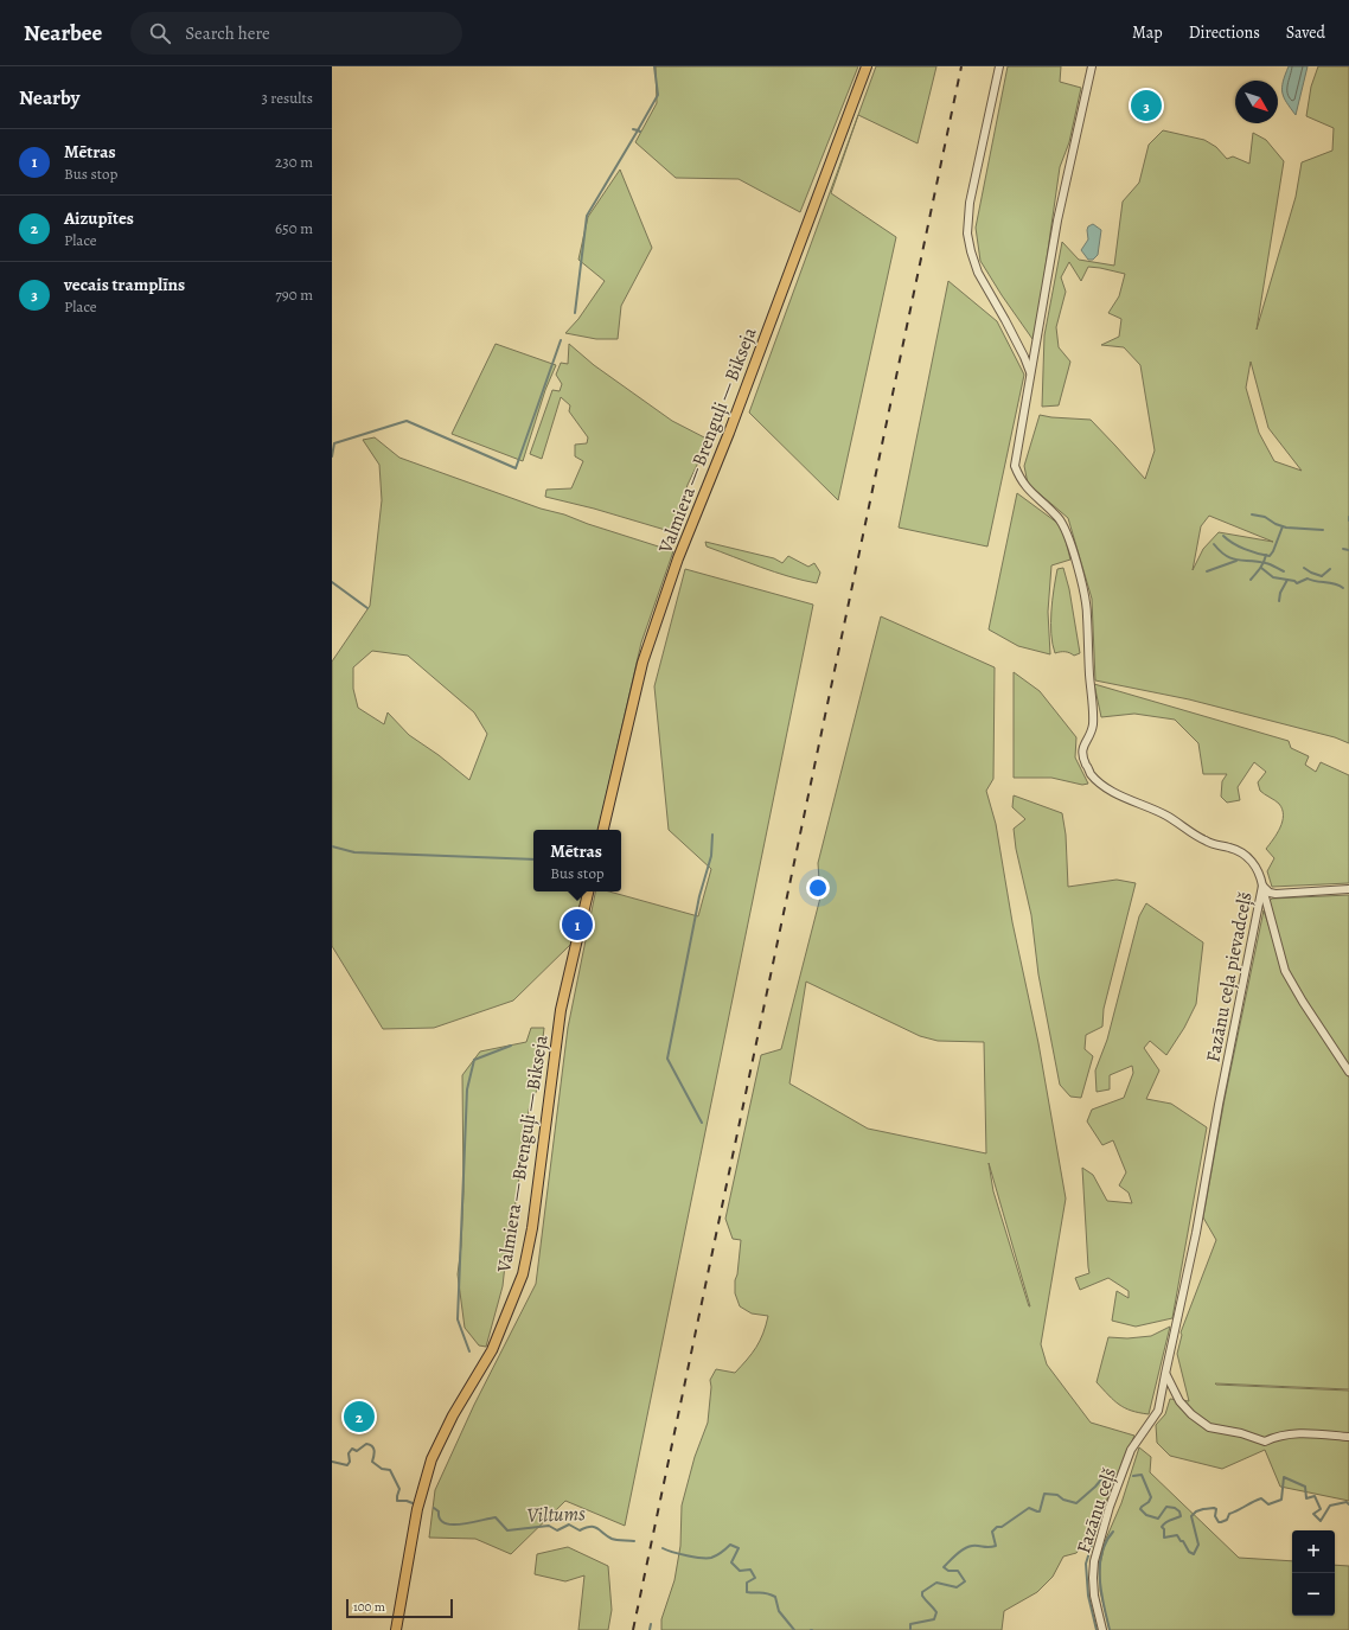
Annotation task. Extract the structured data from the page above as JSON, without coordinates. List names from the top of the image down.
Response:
{
  "streets": {
    "main road": ["Valmiera — Brenguļi — Bikseja"],
    "street": ["Fazānu ceļa pievadceļš", "Fazānu ceļš"]
  },
  "crossings": [
    ["Fazānu ceļa pievadceļš", "Fazānu ceļš"]
  ],
  "water": ["Viltums"],
  "scale_bar": "100 m",
  "north": "bottom right",
  "page": {
    "header": "Nearbee",
    "search": "Search here",
    "nav": ["Map", "Directions", "Saved"],
    "heading": ["Nearby", "3 results"],
    "pins": ["3", "1", "2"],
    "list": [
      {
        "mark": "1",
        "name": "Mētras",
        "note": "Bus stop",
        "value": "230 m"
      },
      {
        "mark": "2",
        "name": "Aizupītes",
        "note": "Place",
        "value": "650 m"
      },
      {
        "mark": "3",
        "name": "vecais tramplīns",
        "note": "Place",
        "value": "790 m"
      }
    ],
    "popup": ["Mētras", "Bus stop"],
    "map_buttons": ["+", "−"],
    "scale": "100 m"
  }
}
